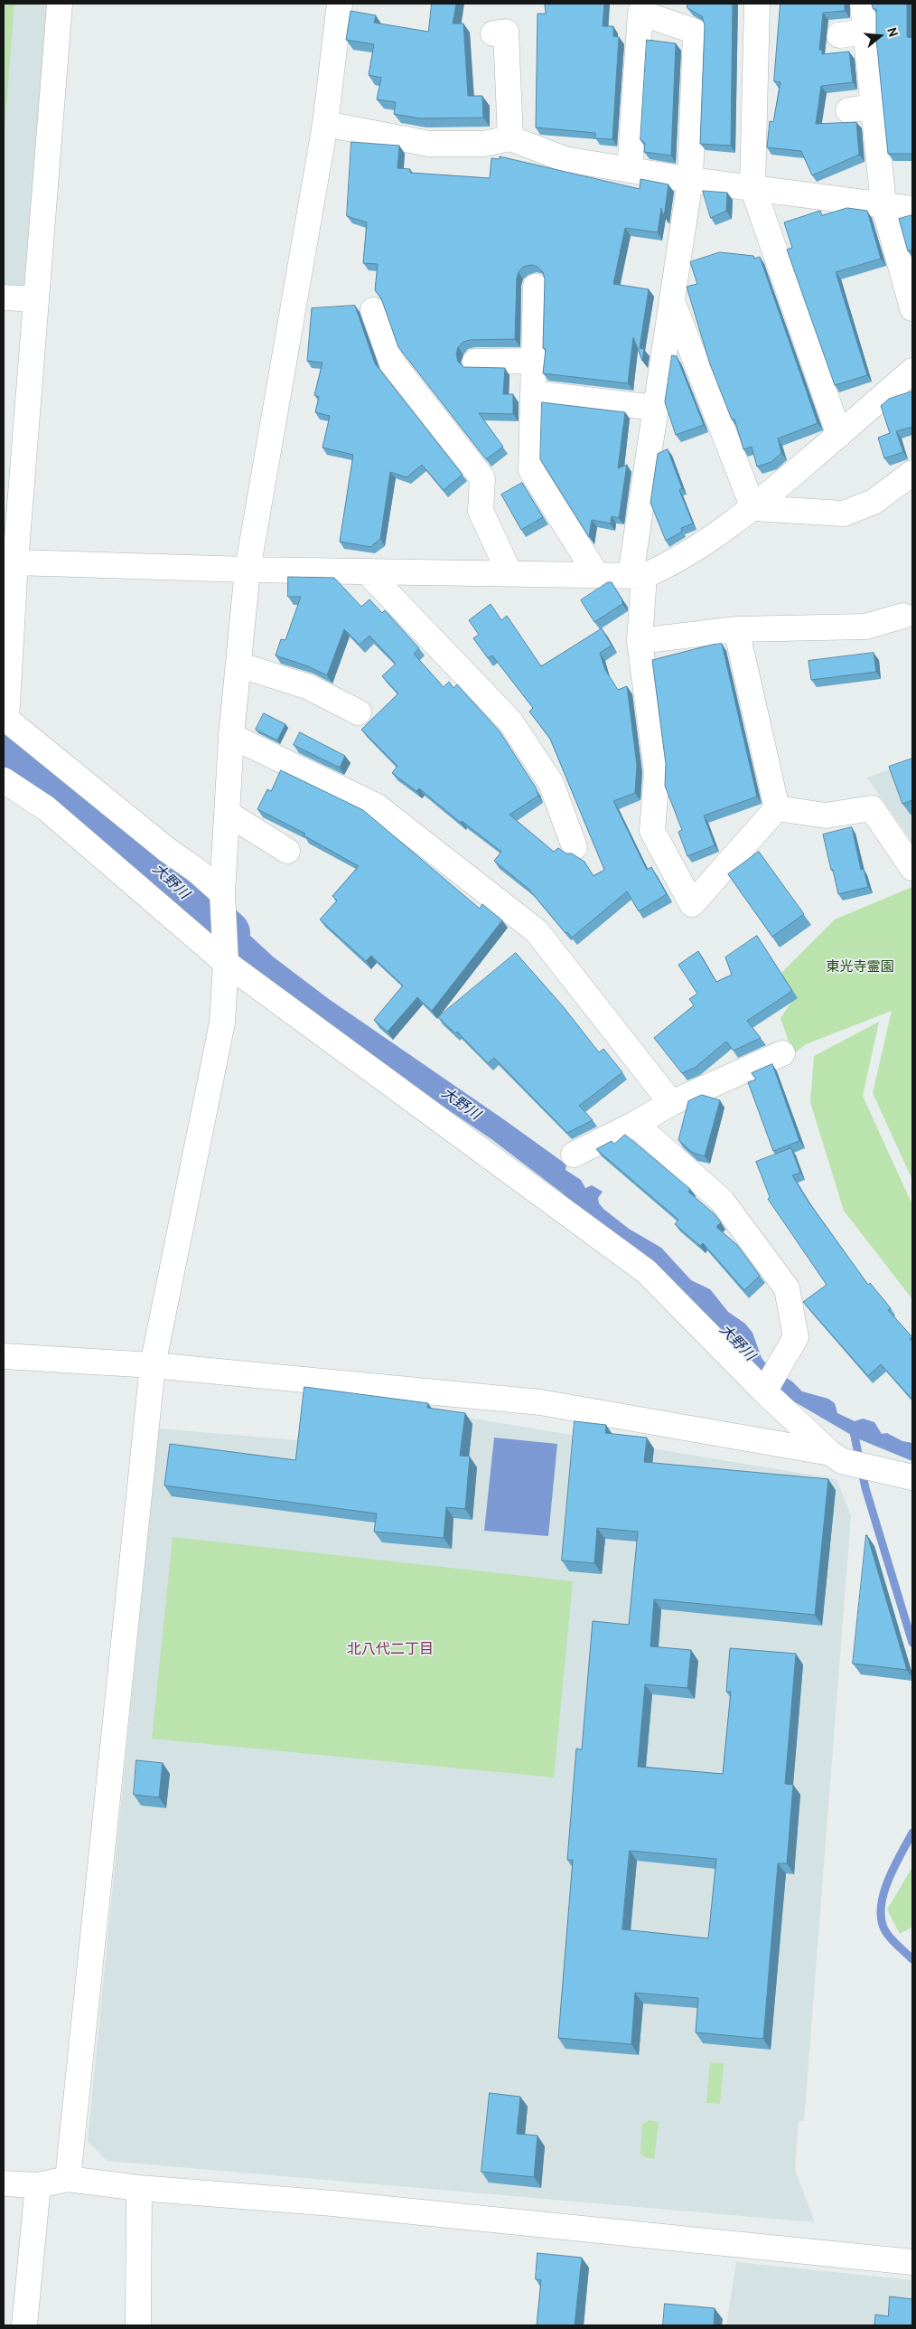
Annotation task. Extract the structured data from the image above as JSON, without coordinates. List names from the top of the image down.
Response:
{
  "districts": ["北八代二丁目"],
  "water": ["大野川"],
  "parks": ["東光寺霊園"],
  "north": "right"
}
